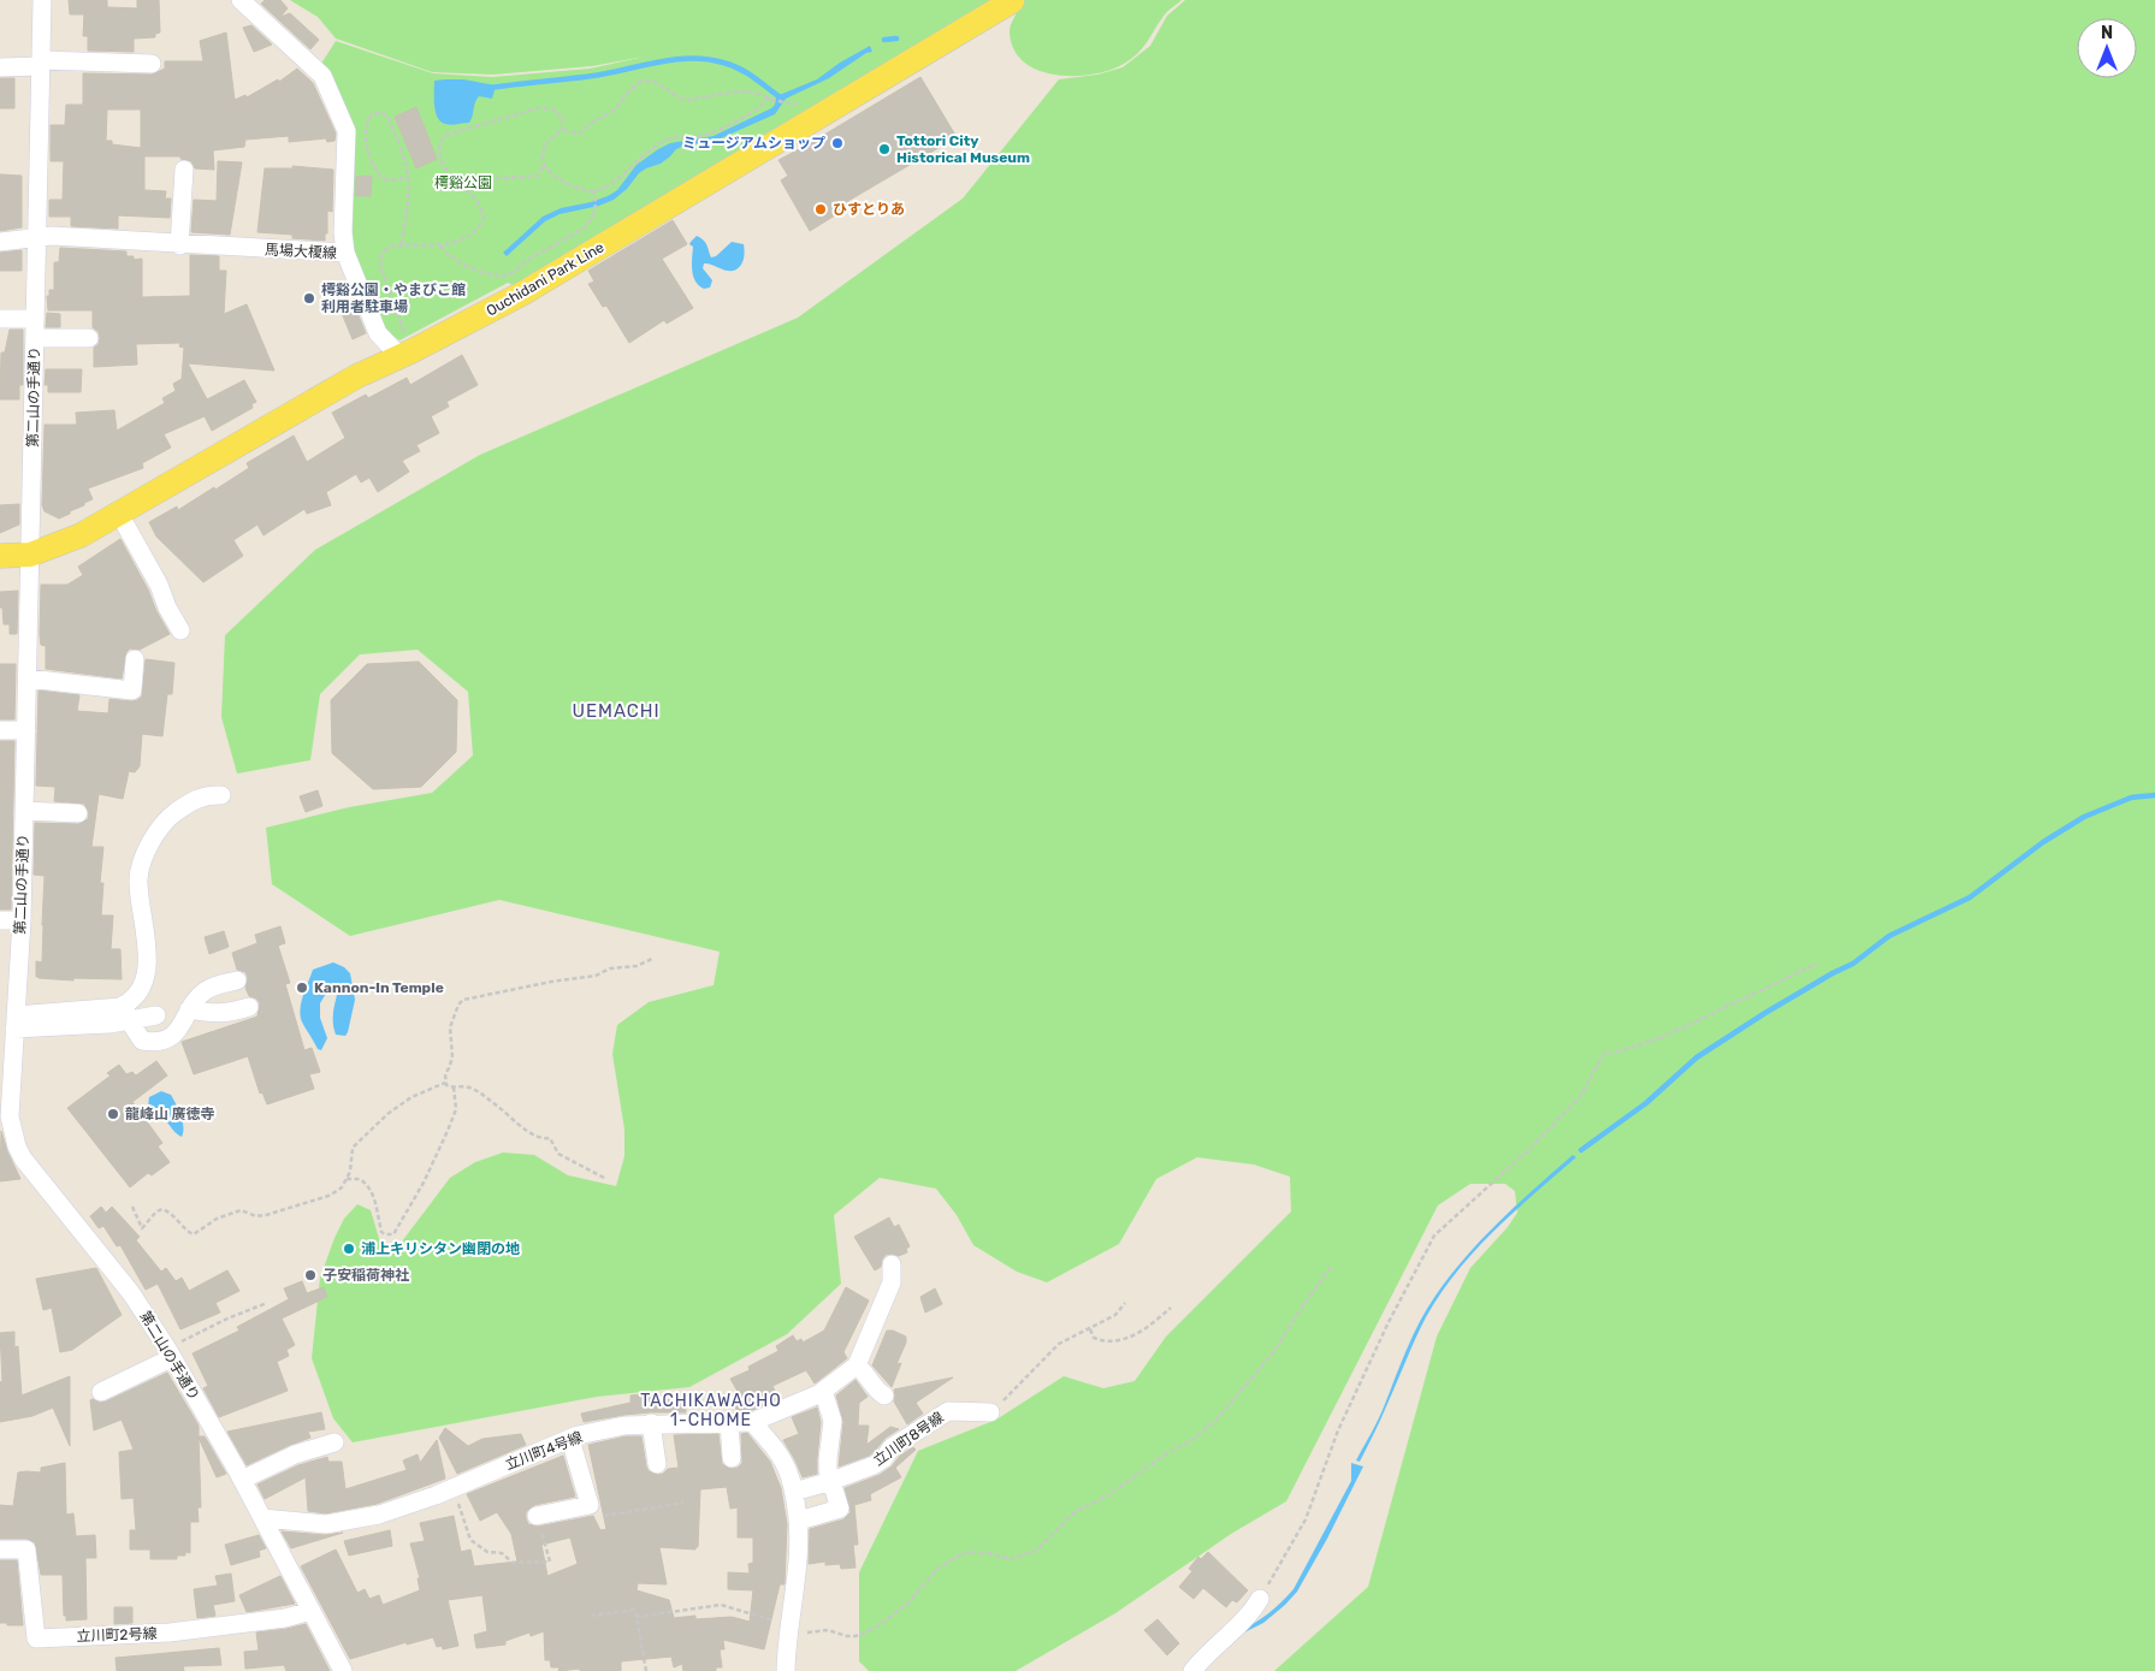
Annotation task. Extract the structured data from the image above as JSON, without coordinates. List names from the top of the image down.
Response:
{
  "streets": {
    "main road": ["Ouchidani Park Line"],
    "street": [
      "馬場大榎線",
      "第二山の手通り",
      "立川町8号線",
      "立川町4号線",
      "立川町2号線"
    ]
  },
  "crossings": [
    ["馬場大榎線", "第二山の手通り"],
    ["Ouchidani Park Line", "第二山の手通り"],
    ["第二山の手通り", "立川町4号線"],
    ["第二山の手通り", "立川町2号線"]
  ],
  "districts": ["UEMACHI", "TACHIKAWACHO 1-CHOME"],
  "parks": ["樗谿公園"],
  "places": [
    "ミュージアムショップ",
    "Tottori City Historical Museum",
    "ひすとりあ",
    "樗谿公園・やまびこ館 利用者駐車場",
    "Kannon-In Temple",
    "龍峰山 廣徳寺",
    "浦上キリシタン幽閉の地",
    "子安稲荷神社"
  ],
  "north": "top"
}
